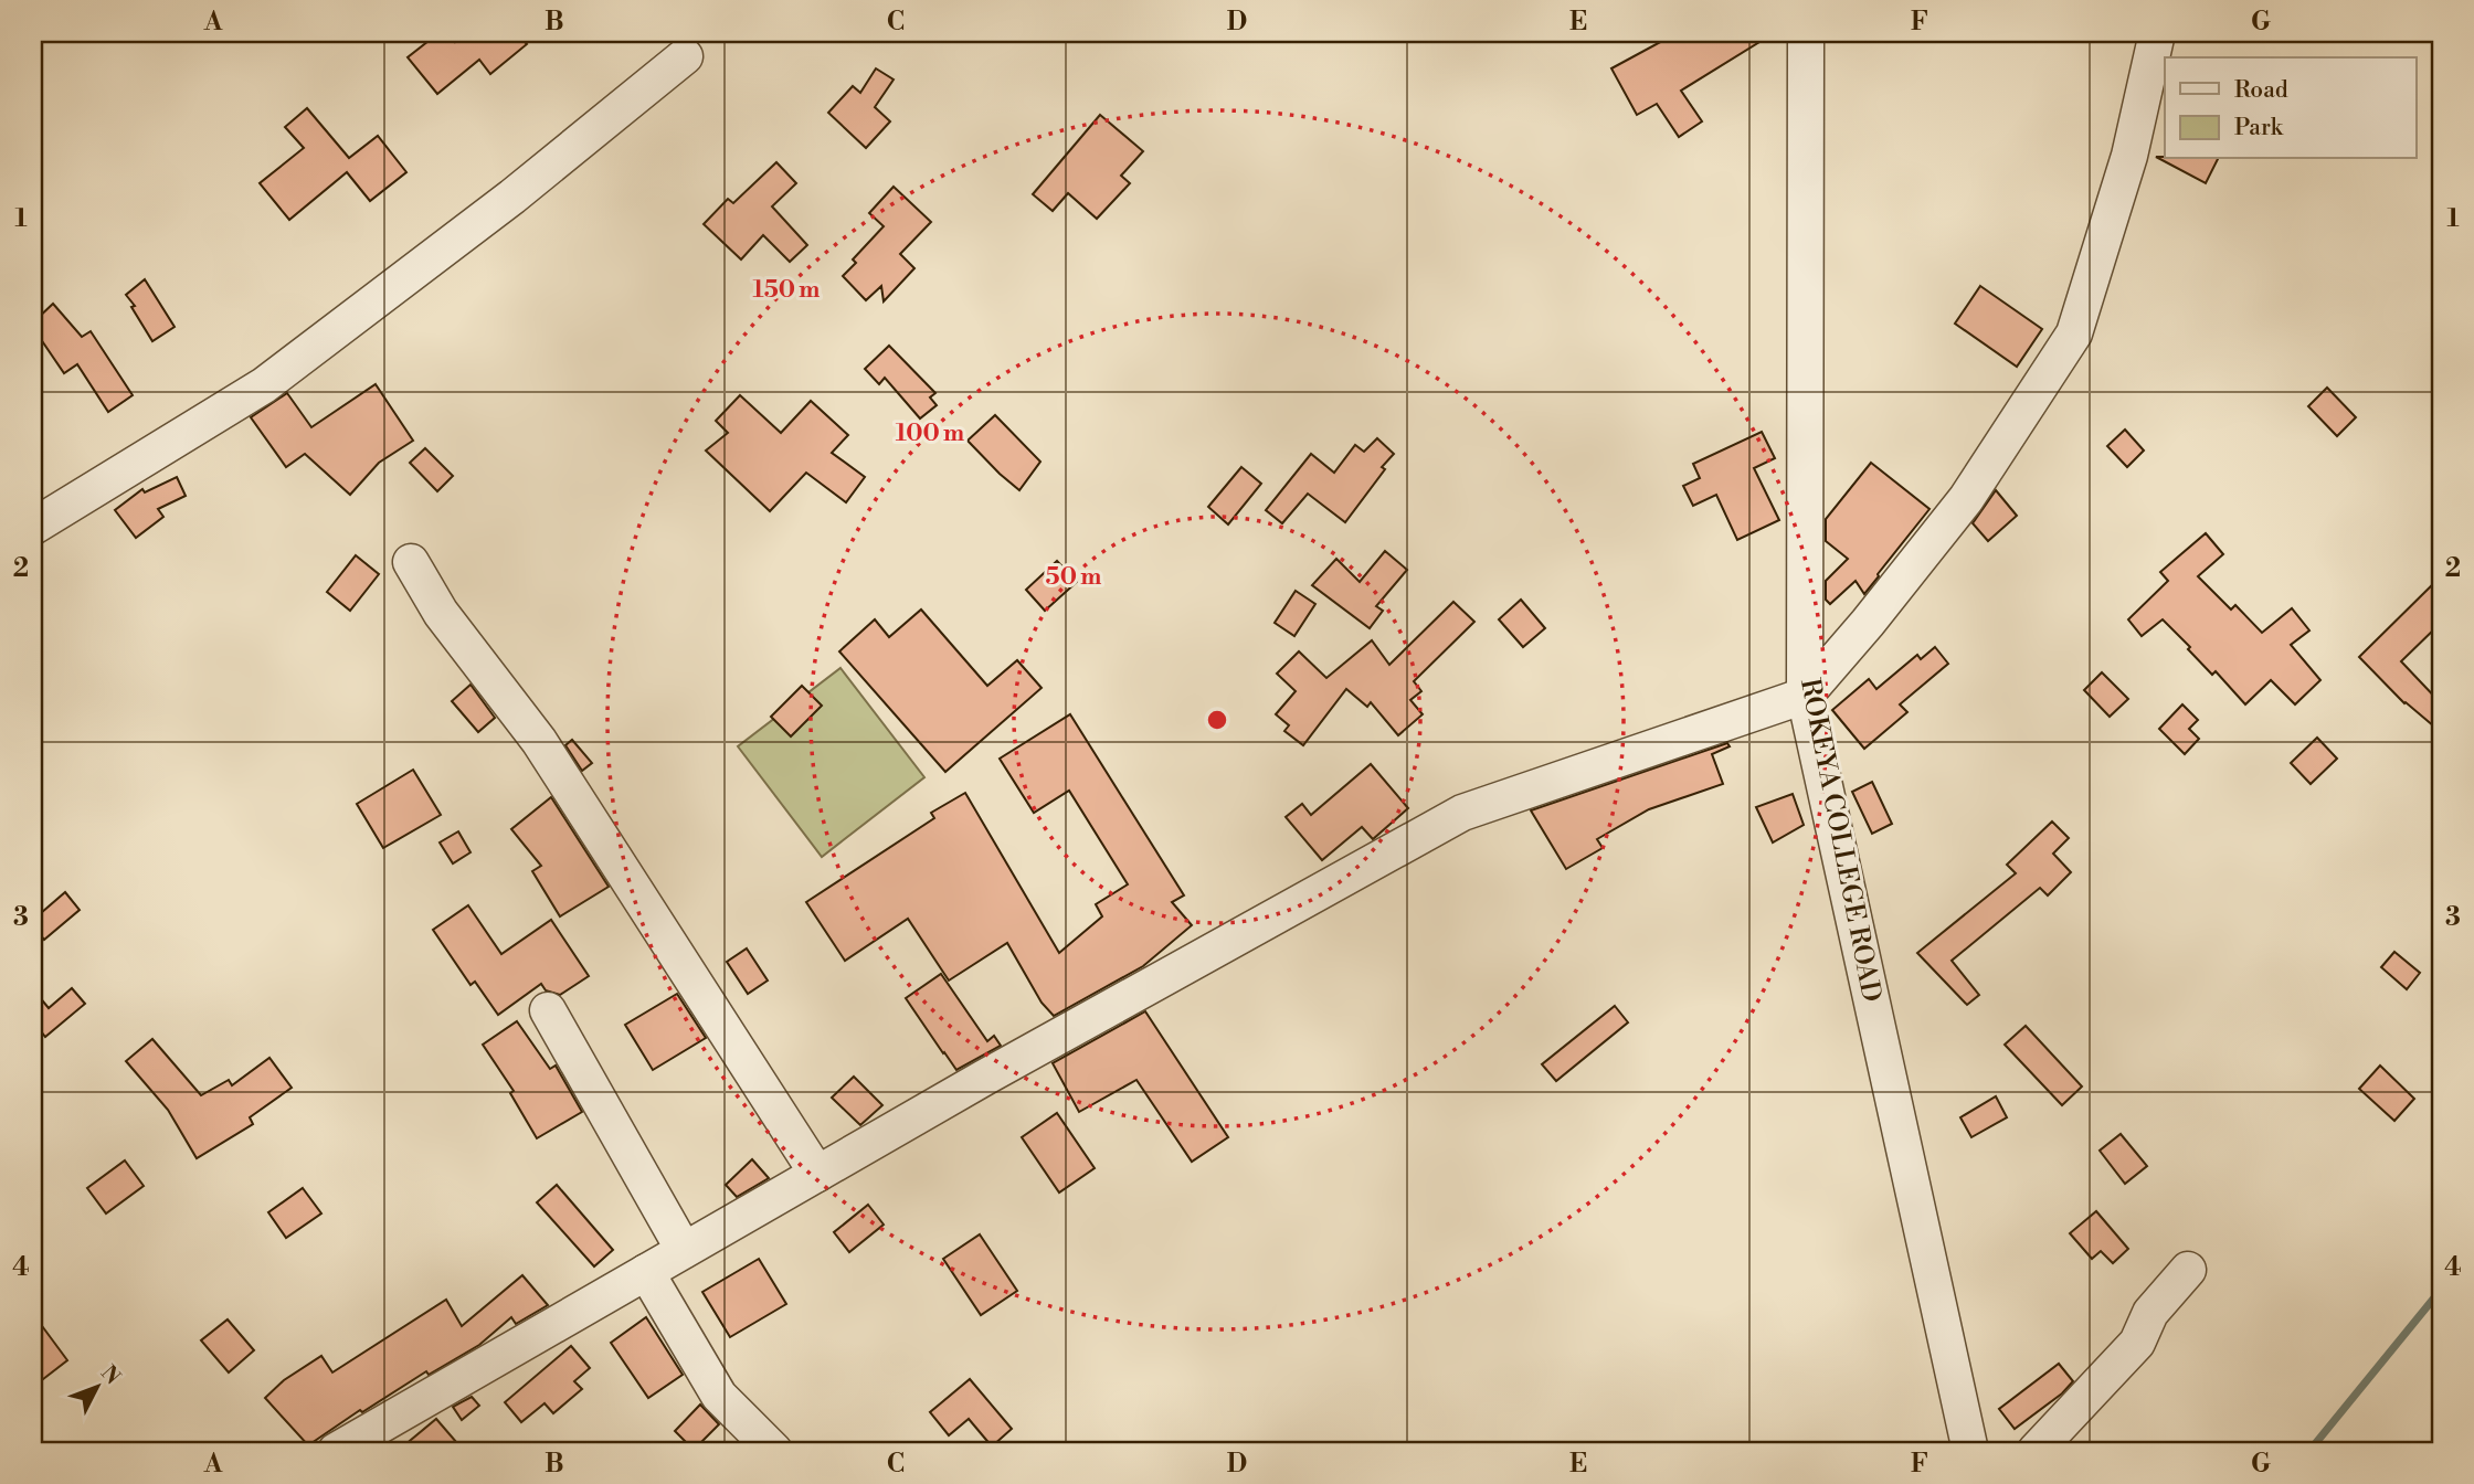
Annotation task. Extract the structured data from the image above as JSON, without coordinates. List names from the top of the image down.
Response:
{
  "streets": {
    "street": ["ROKEYA COLLEGE ROAD"]
  },
  "legend": ["Road", "Park"],
  "north": "top right",
  "grid": {
    "columns": [
      "A",
      "B",
      "C",
      "D",
      "E",
      "F",
      "G"
    ],
    "rows": [
      "1",
      "2",
      "3",
      "4"
    ]
  },
  "rings": ["150 m", "100 m", "50 m"]
}
